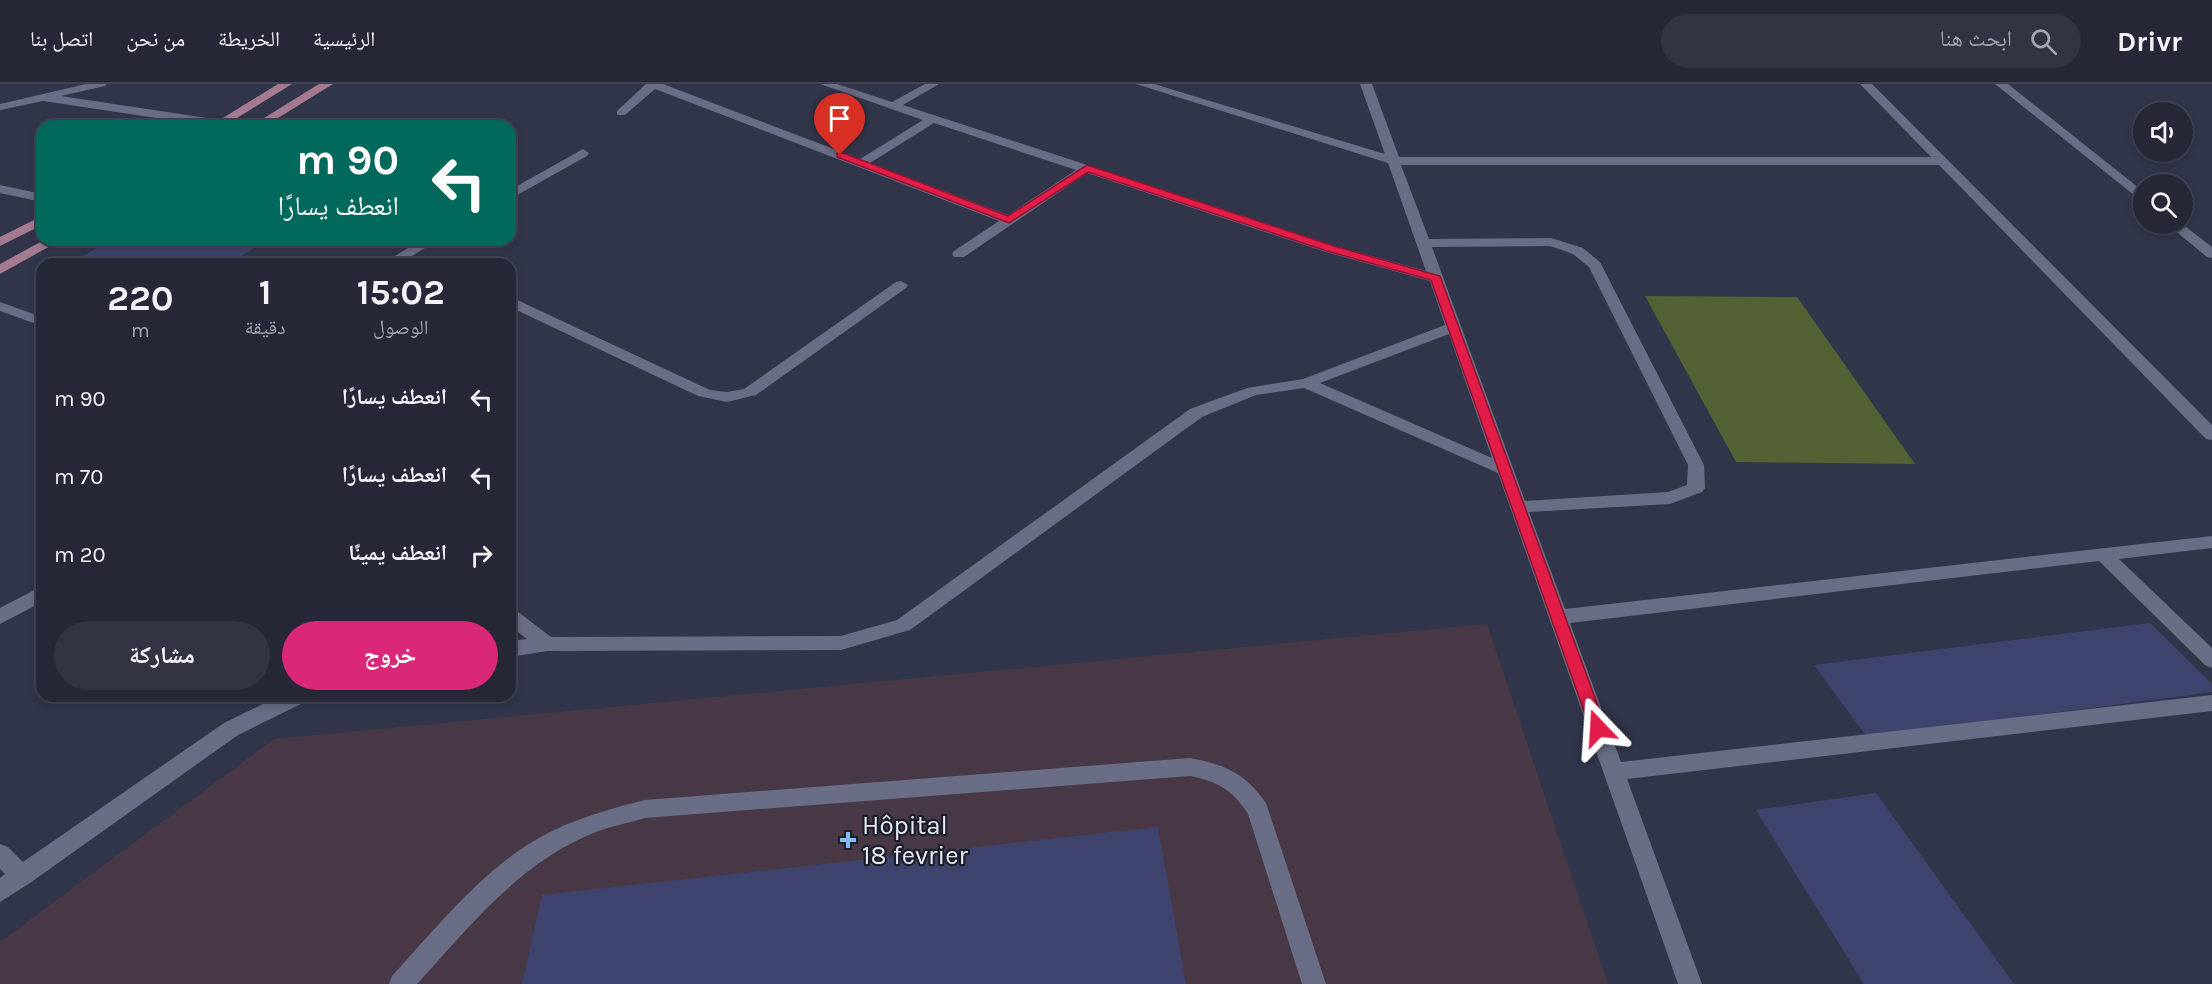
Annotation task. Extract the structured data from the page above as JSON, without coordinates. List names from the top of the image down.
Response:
{
  "places": {
    "health": ["Hôpital 18 fevrier"]
  },
  "page": {
    "header": "Drivr",
    "search": "ابحث هنا",
    "nav": [
      "الرئيسية",
      "الخريطة",
      "من نحن",
      "اتصل بنا"
    ],
    "turn": ["90 m", "انعطف يسارًا"],
    "eta": [
      "15:02",
      "الوصول",
      "1",
      "دقيقة",
      "220",
      "m"
    ],
    "list": [
      {
        "name": "انعطف يسارًا",
        "value": "90 m"
      },
      {
        "name": "انعطف يسارًا",
        "value": "70 m"
      },
      {
        "name": "انعطف يمينًا",
        "value": "20 m"
      }
    ],
    "buttons": ["خروج", "مشاركة"]
  }
}
